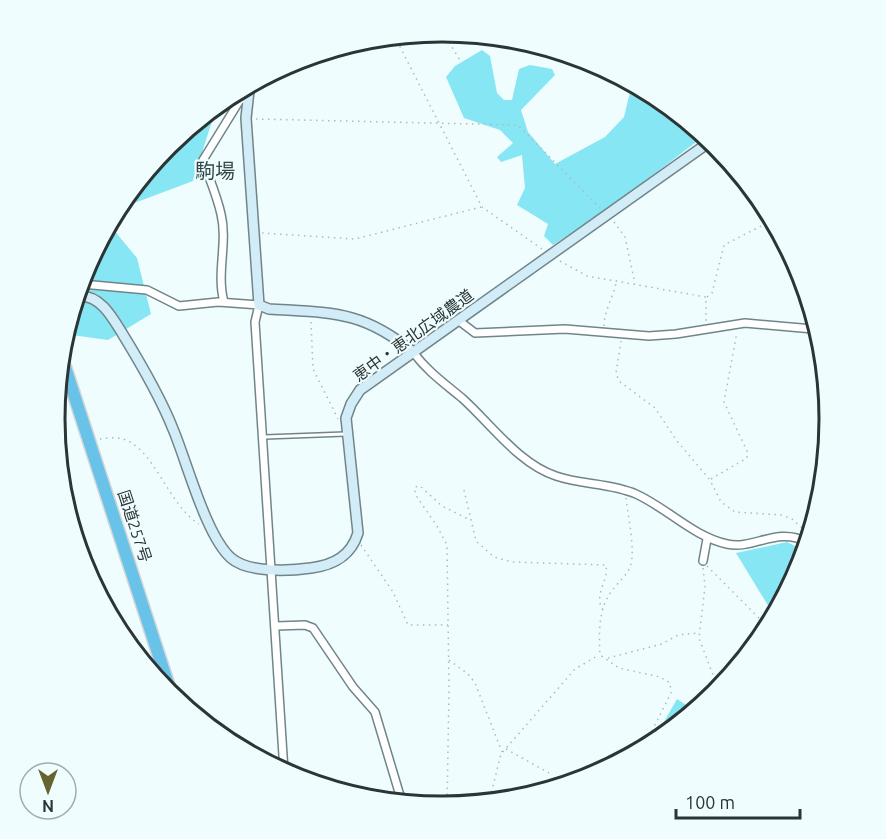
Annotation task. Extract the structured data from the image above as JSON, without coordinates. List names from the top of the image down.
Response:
{
  "streets": {
    "highway": ["国道257号"],
    "street": ["恵中・恵北広域農道"]
  },
  "districts": ["駒場"],
  "scale_bar": "100 m",
  "north": "bottom"
}
